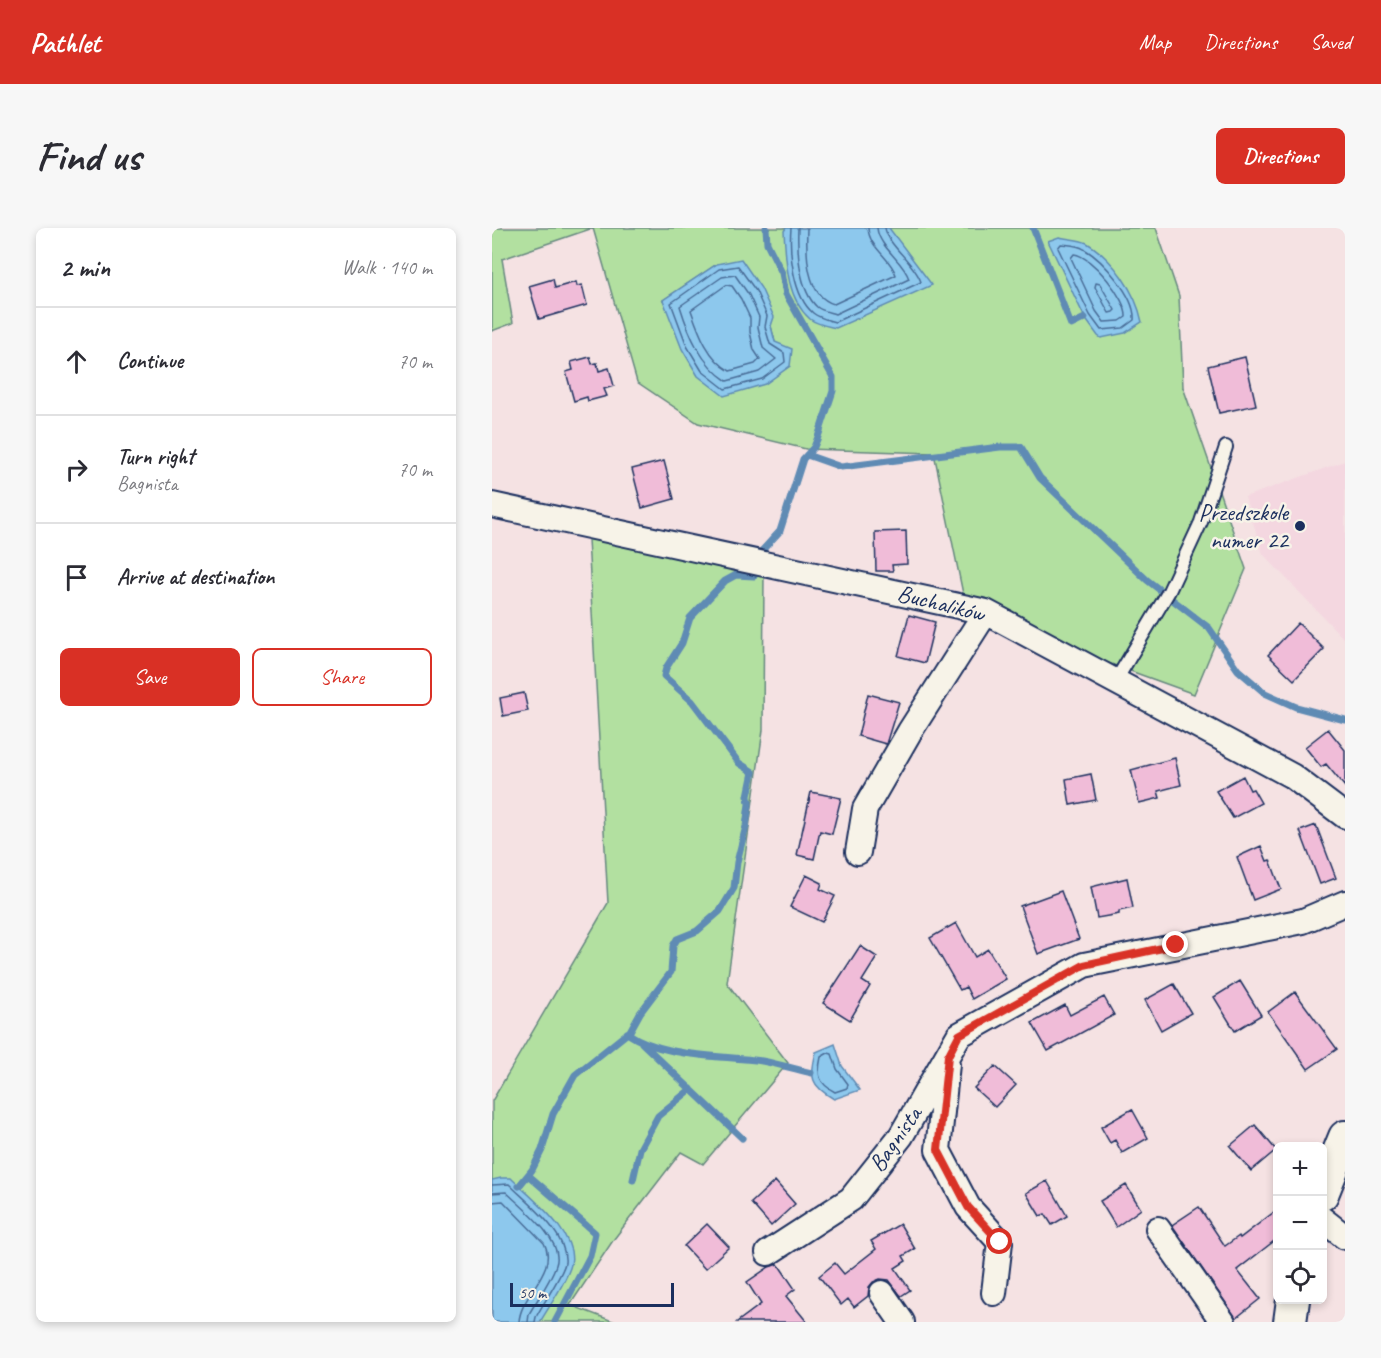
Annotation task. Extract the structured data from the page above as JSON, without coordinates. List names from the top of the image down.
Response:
{
  "streets": {
    "street": ["Buchalików", "Bagnista"]
  },
  "places": ["Przedszkole numer 22"],
  "scale_bar": "50 m",
  "page": {
    "header": "Pathlet",
    "nav": ["Map", "Directions", "Saved"],
    "buttons": [
      "Directions",
      ["Save", "Share"]
    ],
    "title": "Find us",
    "heading": ["2 min", "Walk · 140 m"],
    "list": [
      ["Continue", "70 m"],
      ["Turn right", "Bagnista", "70 m"],
      "Arrive at destination"
    ],
    "map_buttons": ["+", "−"],
    "scale": "50 m"
  }
}
